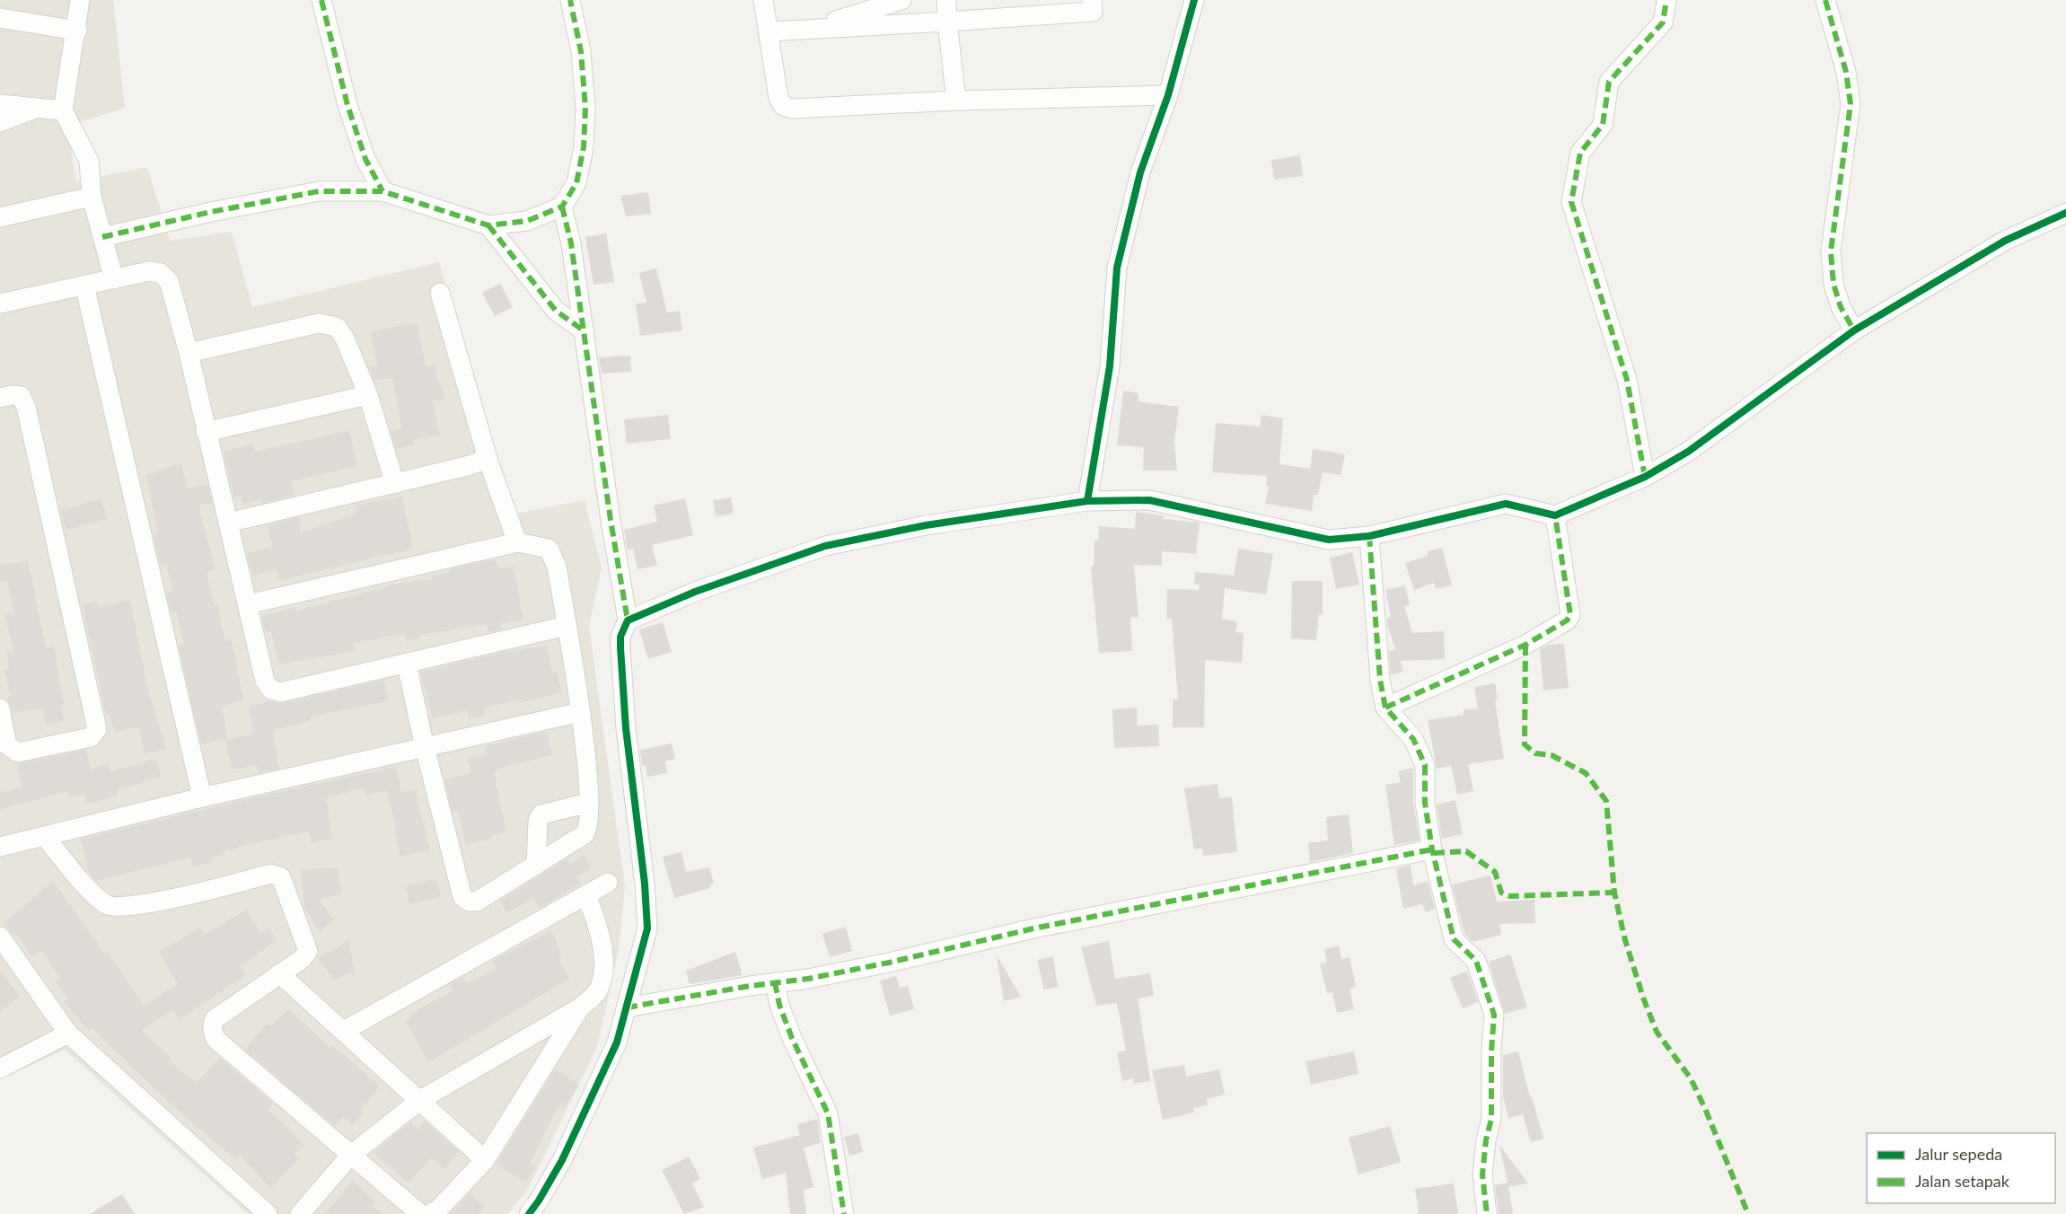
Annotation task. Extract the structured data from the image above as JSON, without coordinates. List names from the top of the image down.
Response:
{
  "legend": ["Jalur sepeda", "Jalan setapak"]
}
